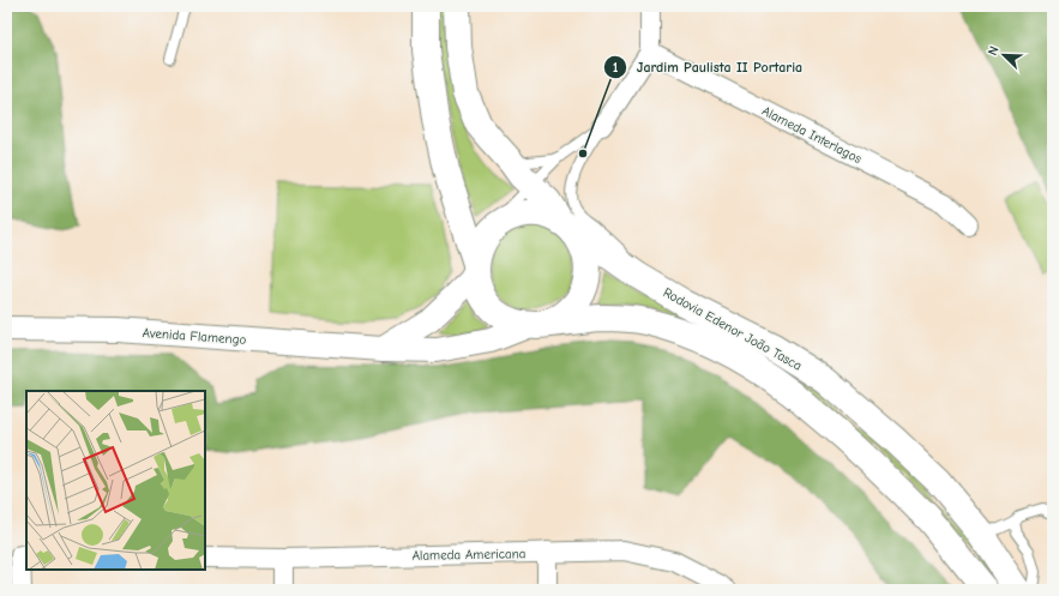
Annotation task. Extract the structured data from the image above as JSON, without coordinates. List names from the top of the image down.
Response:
{
  "streets": {
    "main road": ["Rodovia Edenor João Tasca"],
    "street": ["Alameda Interlagos", "Avenida Flamengo", "Alameda Americana"]
  },
  "crossings": [
    ["Rodovia Edenor João Tasca", "Avenida Flamengo"]
  ],
  "places": ["Jardim Paulista II Portaria"],
  "north": "top left"
}
